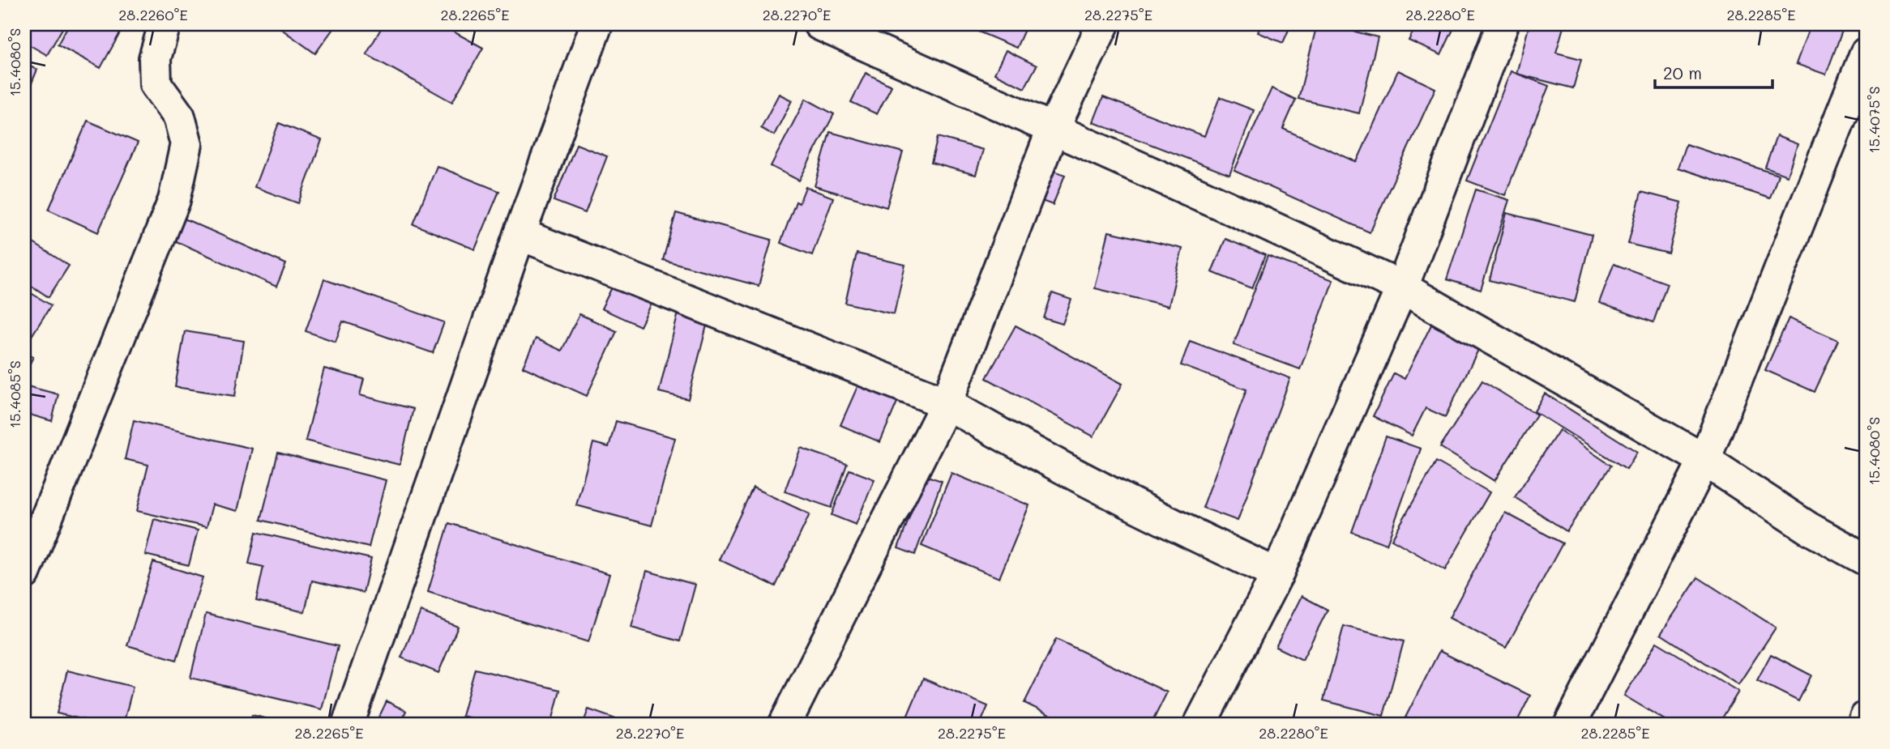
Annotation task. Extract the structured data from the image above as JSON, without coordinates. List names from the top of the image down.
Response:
{
  "scale_bar": "20 m",
  "coordinates": [
    "28.2260°E",
    "28.2265°E",
    "28.2270°E",
    "28.2275°E",
    "28.2280°E",
    "28.2285°E",
    "15.4080°S",
    "15.4075°S",
    "15.4085°S"
  ]
}
